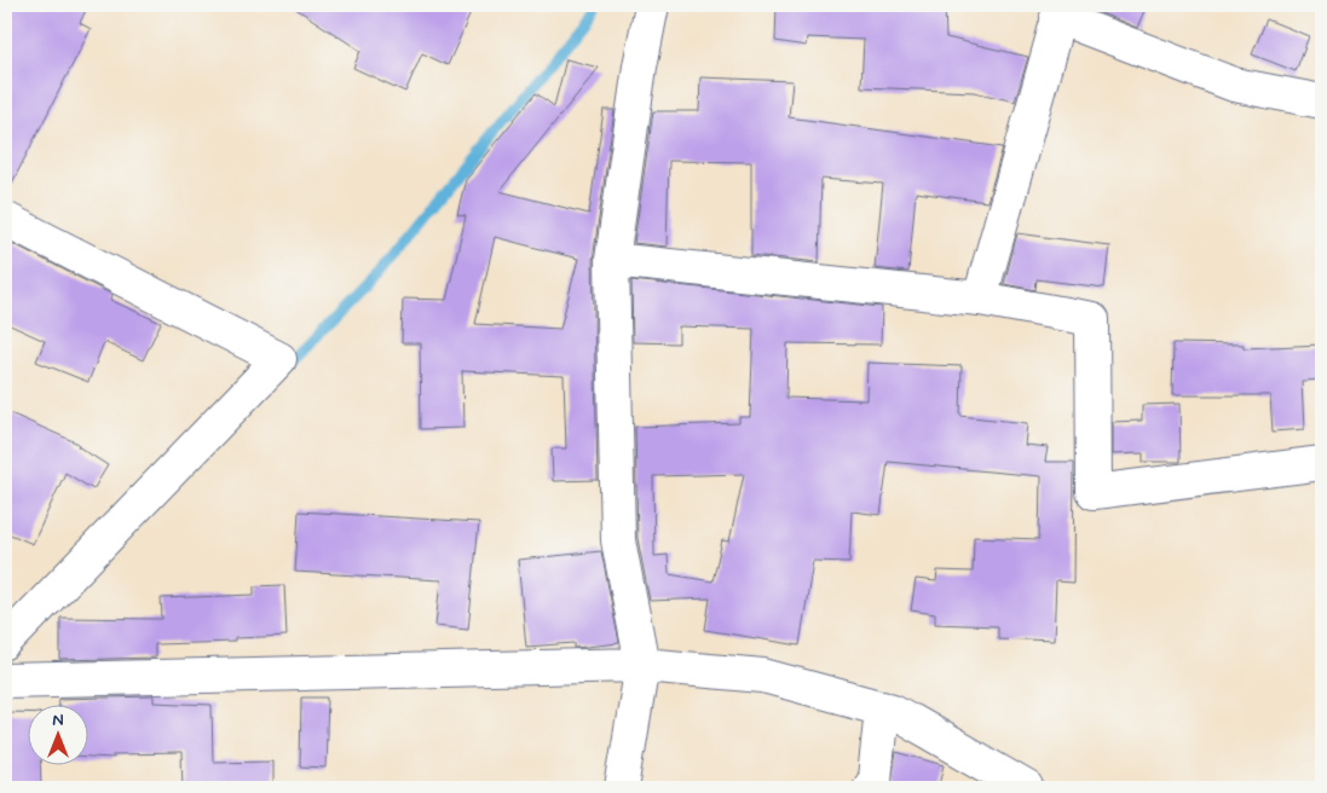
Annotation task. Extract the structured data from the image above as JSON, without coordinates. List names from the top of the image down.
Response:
{
  "north": "top"
}
